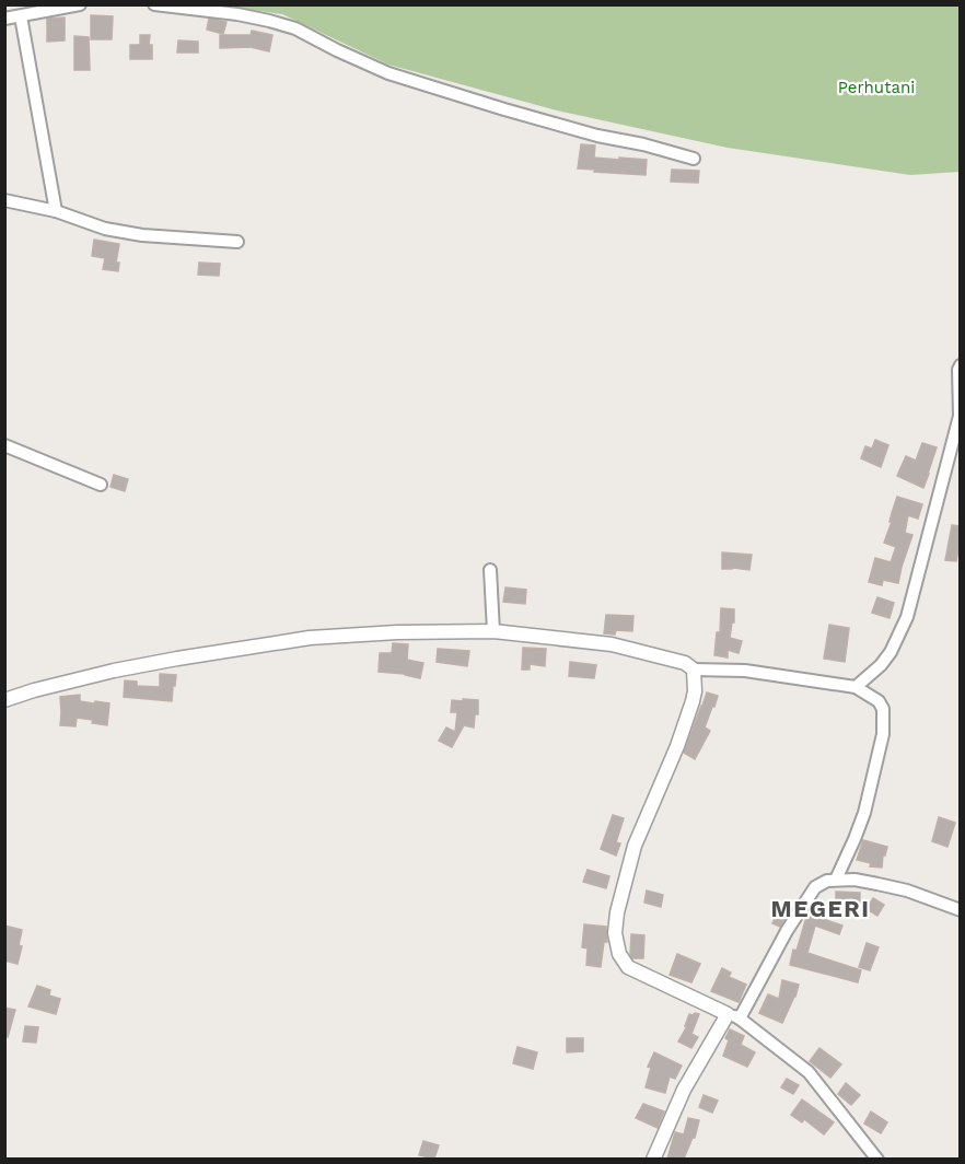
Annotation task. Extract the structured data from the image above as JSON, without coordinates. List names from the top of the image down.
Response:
{
  "districts": ["MEGERI"],
  "parks": ["Perhutani"]
}
